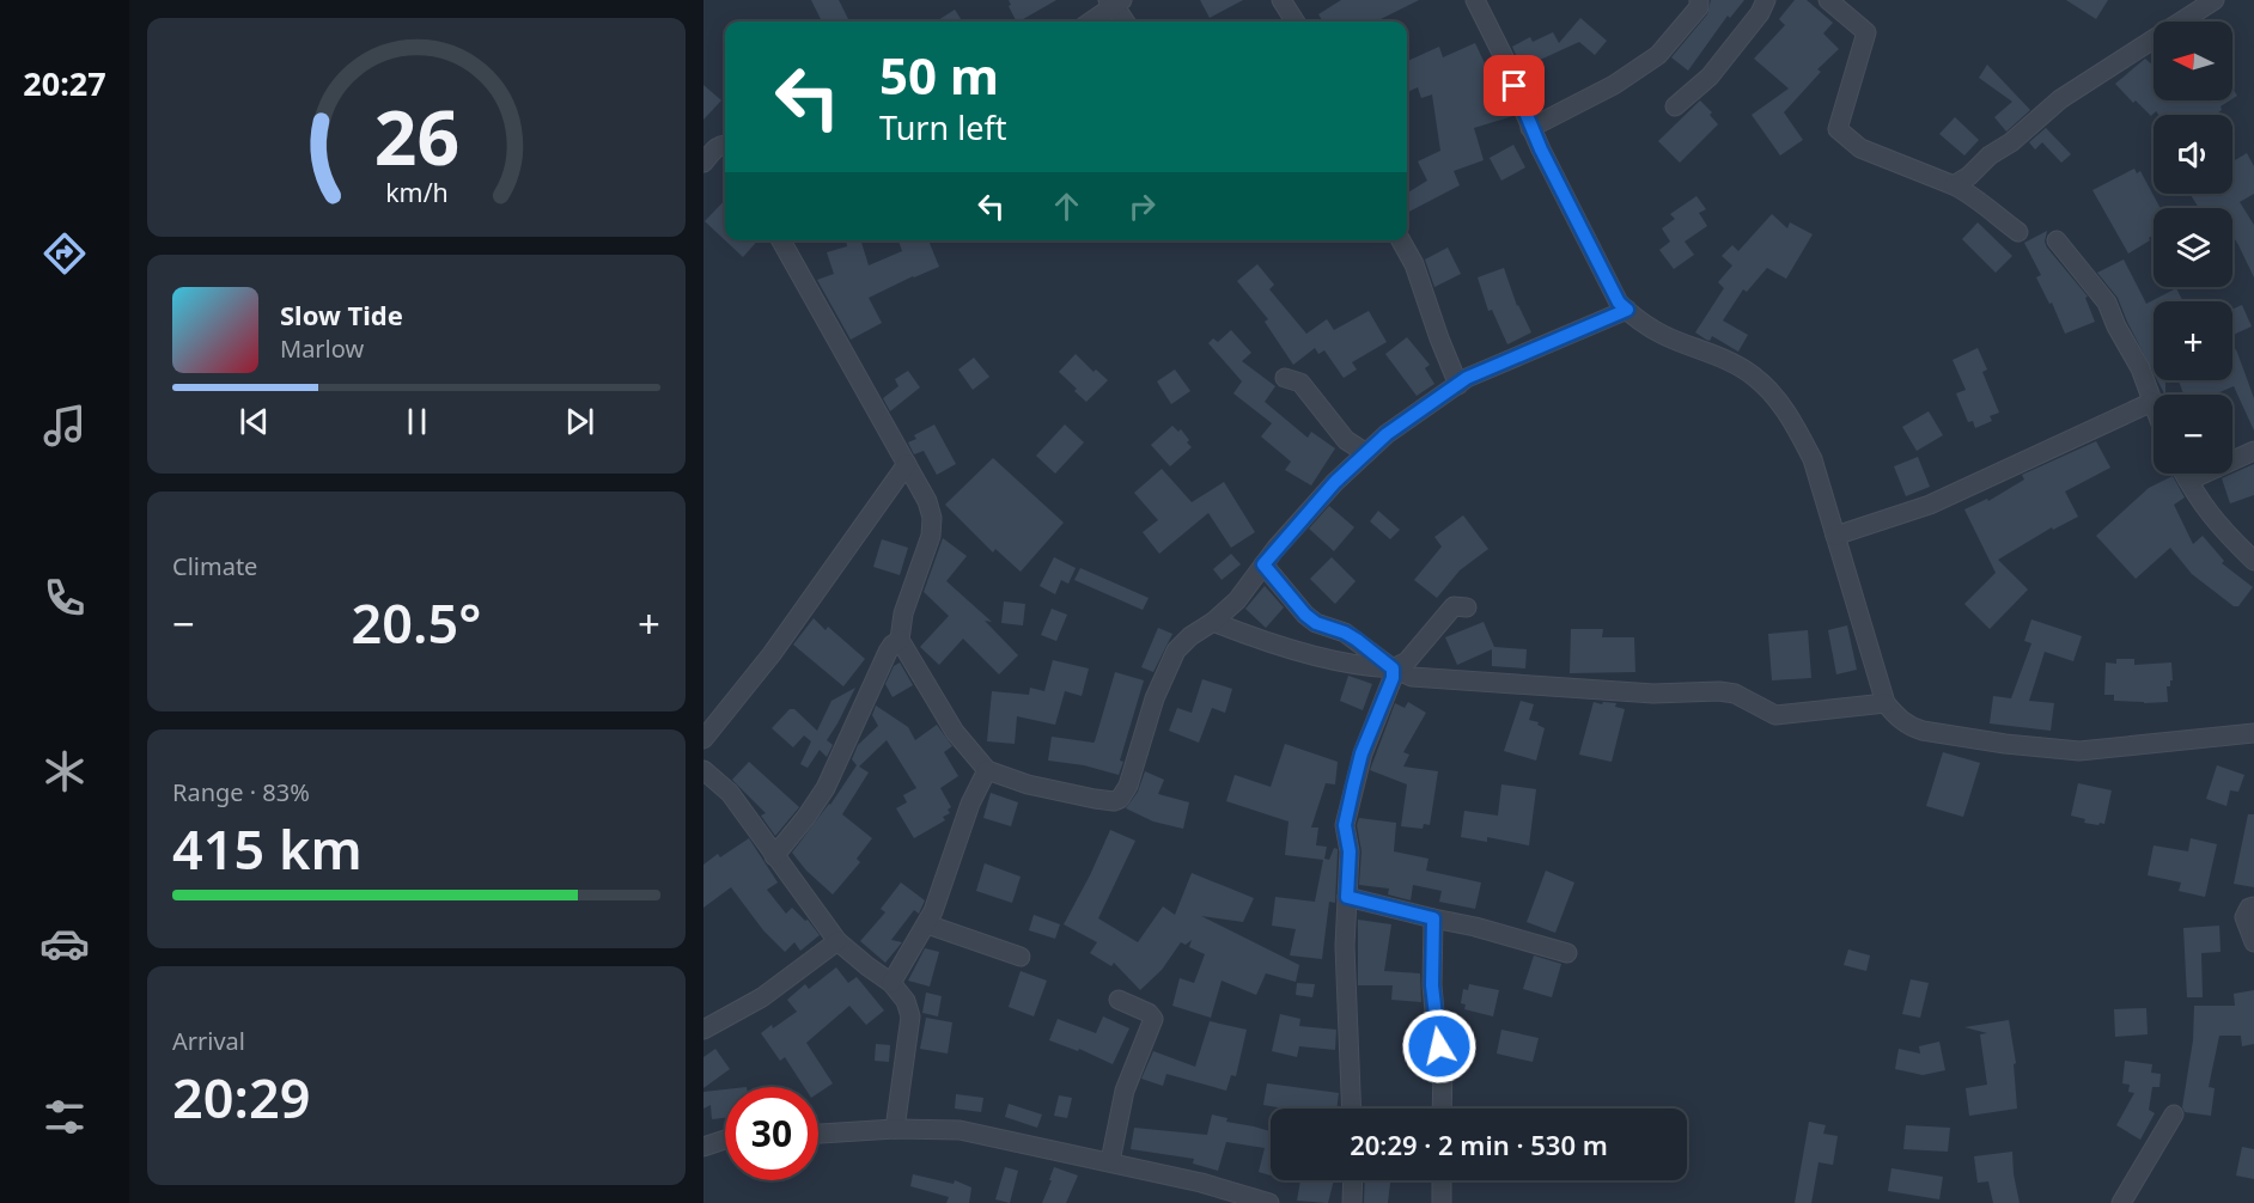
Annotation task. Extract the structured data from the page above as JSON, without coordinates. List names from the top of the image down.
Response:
{
  "north": "left",
  "page": {
    "tabs": "20:27",
    "map_buttons": ["+", "−"],
    "turn": ["50 m", "Turn left"],
    "song": ["Slow Tide", "Marlow"],
    "tile": [
      "Climate",
      ["Range · 83%", "415 km"],
      ["Arrival", "20:29"]
    ],
    "heat": ["−", "20.5°", "+"],
    "limit": "30",
    "trip": "20:29 · 2 min · 530 m",
    "gauge": ["26", "km/h"]
  }
}
